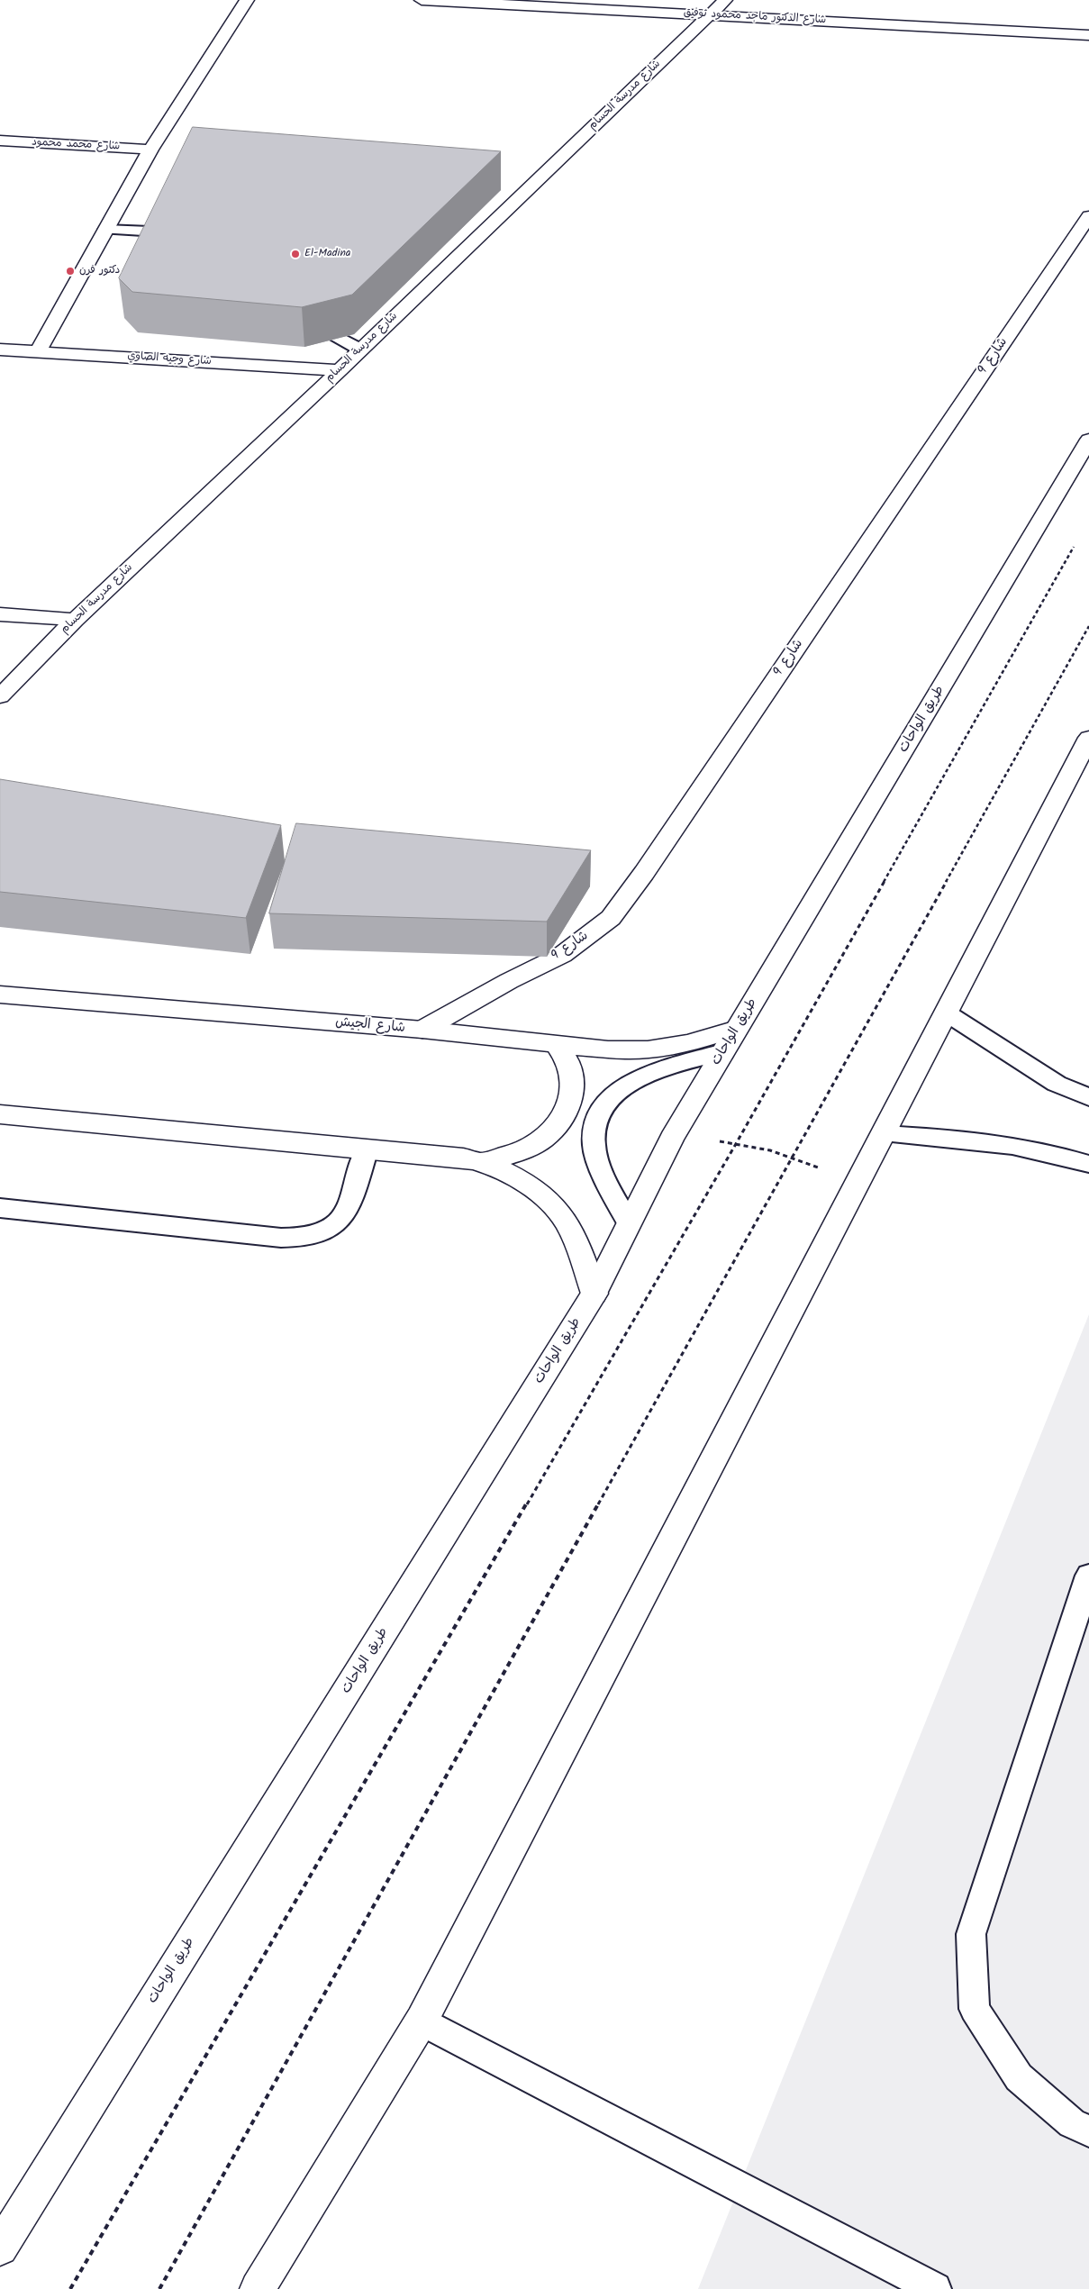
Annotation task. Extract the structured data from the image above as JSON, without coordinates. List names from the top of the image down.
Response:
{
  "streets": {
    "main road": [
      "شارع الدكتور ماجد محمود توفيق",
      "شارع مدرسة الحسام",
      "شارع محمد محمود",
      "شارع 9",
      "شارع وجيه الصاوي",
      "طريق الواحات",
      "شارع الجيش"
    ]
  },
  "crossings": [
    ["شارع الدكتور ماجد محمود توفيق", "شارع مدرسة الحسام"],
    ["شارع مدرسة الحسام", "شارع وجيه الصاوي"],
    ["شارع 9", "شارع الجيش"],
    ["طريق الواحات", "شارع الجيش"]
  ],
  "places": ["El-Madina", "دكتور فرن"]
}
